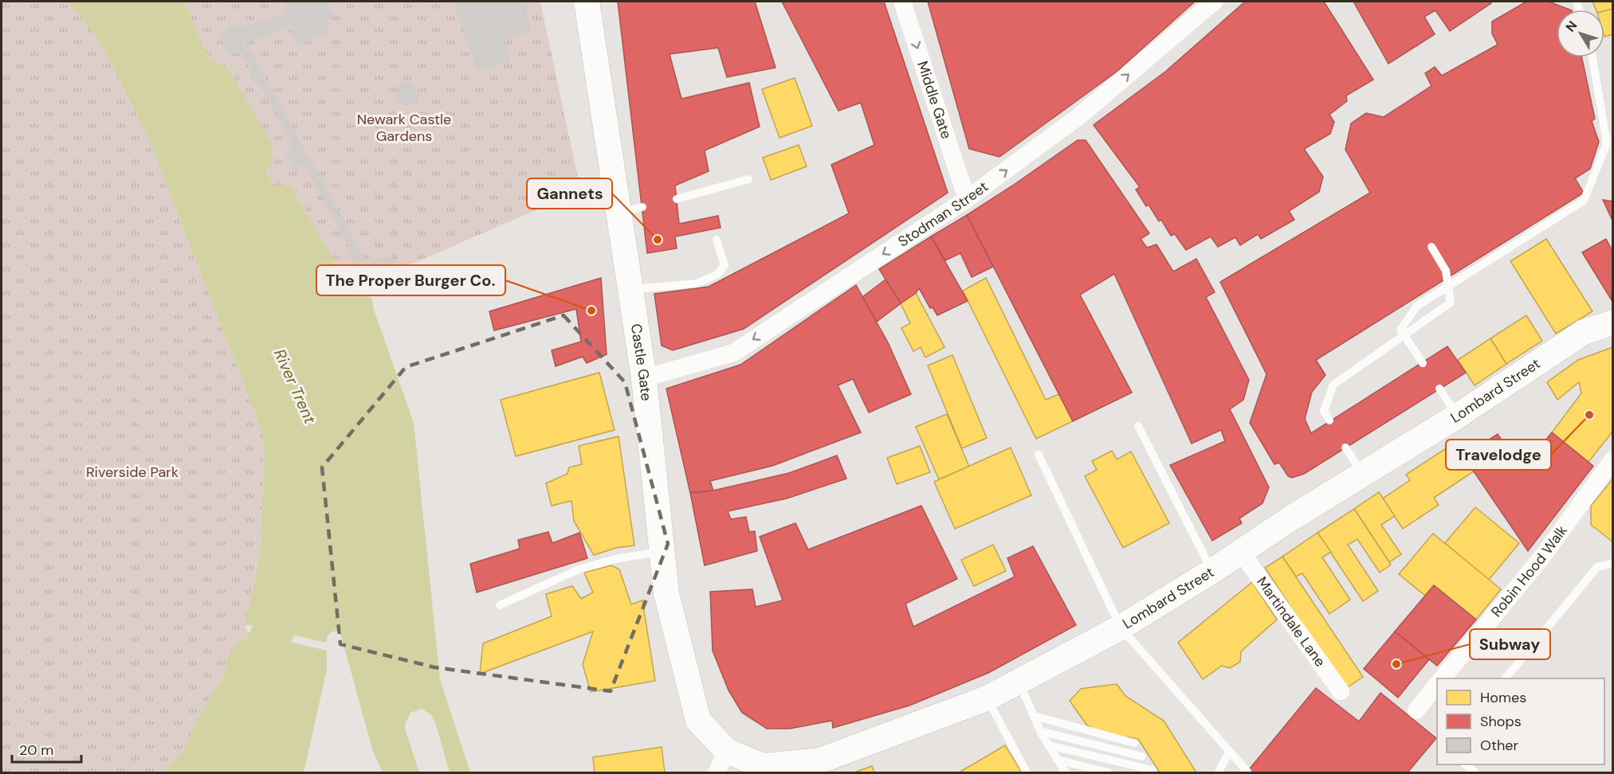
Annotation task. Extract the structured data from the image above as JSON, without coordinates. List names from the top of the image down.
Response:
{
  "streets": {
    "main road": ["Castle Gate", "Lombard Street"],
    "street": [
      "Middle Gate",
      "Stodman Street",
      "Robin Hood Walk",
      "Martindale Lane"
    ]
  },
  "crossings": [
    ["Middle Gate", "Stodman Street"],
    ["Stodman Street", "Castle Gate"],
    ["Castle Gate", "Lombard Street"],
    ["Lombard Street", "Martindale Lane"]
  ],
  "one_way": ["Middle Gate"],
  "water": ["River Trent"],
  "parks": ["Newark Castle Gardens", "Riverside Park"],
  "places": [
    "Gannets",
    "The Proper Burger Co.",
    "Travelodge",
    "Subway"
  ],
  "legend": ["Homes", "Shops", "Other"],
  "scale_bar": "20 m",
  "north": "top left"
}
